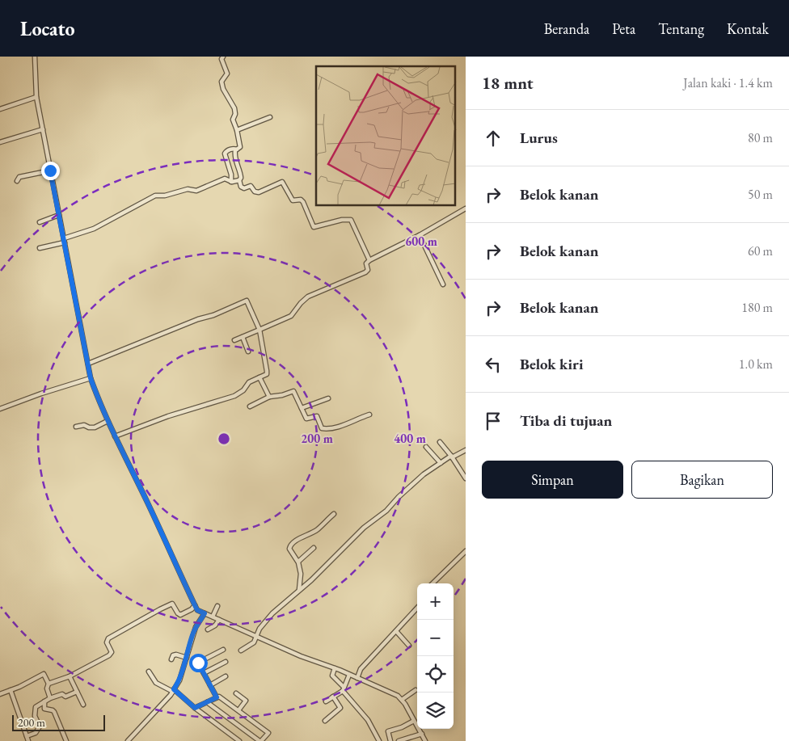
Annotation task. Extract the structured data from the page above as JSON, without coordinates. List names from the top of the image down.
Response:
{
  "scale_bar": "200 m",
  "page": {
    "header": "Locato",
    "nav": [
      "Beranda",
      "Peta",
      "Tentang",
      "Kontak"
    ],
    "heading": ["18 mnt", "Jalan kaki · 1.4 km"],
    "list": [
      ["Lurus", "80 m"],
      ["Belok kanan", "50 m"],
      ["Belok kanan", "60 m"],
      ["Belok kanan", "180 m"],
      ["Belok kiri", "1.0 km"],
      "Tiba di tujuan"
    ],
    "buttons": ["Simpan", "Bagikan"],
    "map_buttons": ["+", "−"],
    "scale": "200 m"
  },
  "rings": ["600 m", "200 m", "400 m"]
}
